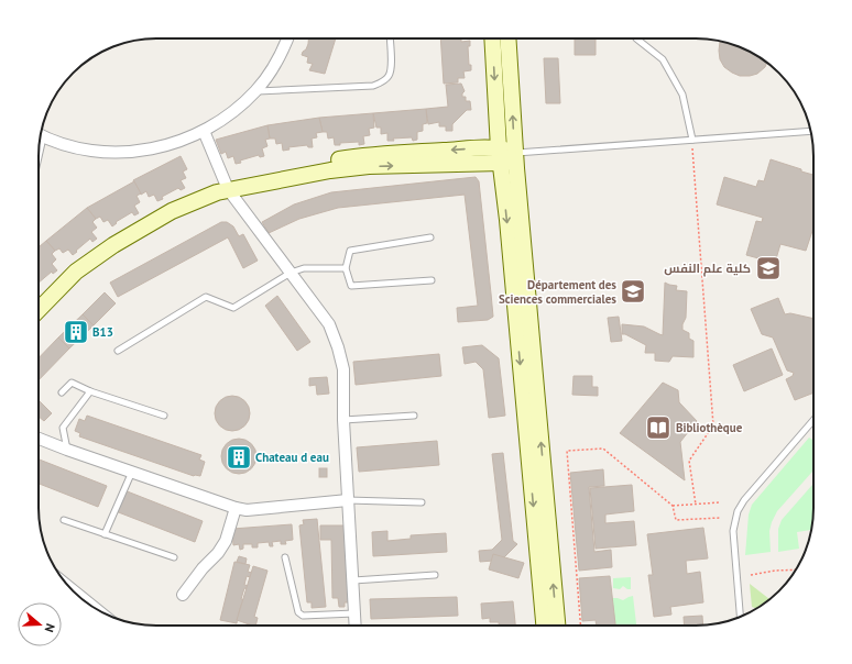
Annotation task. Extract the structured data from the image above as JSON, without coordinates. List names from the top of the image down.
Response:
{
  "places": {
    "school or university": ["كلية علم النفس", "Département des Sciences commerciales"],
    "building": ["B13", "Chateau d eau"],
    "library": ["Bibliothèque"]
  },
  "north": "right"
}
